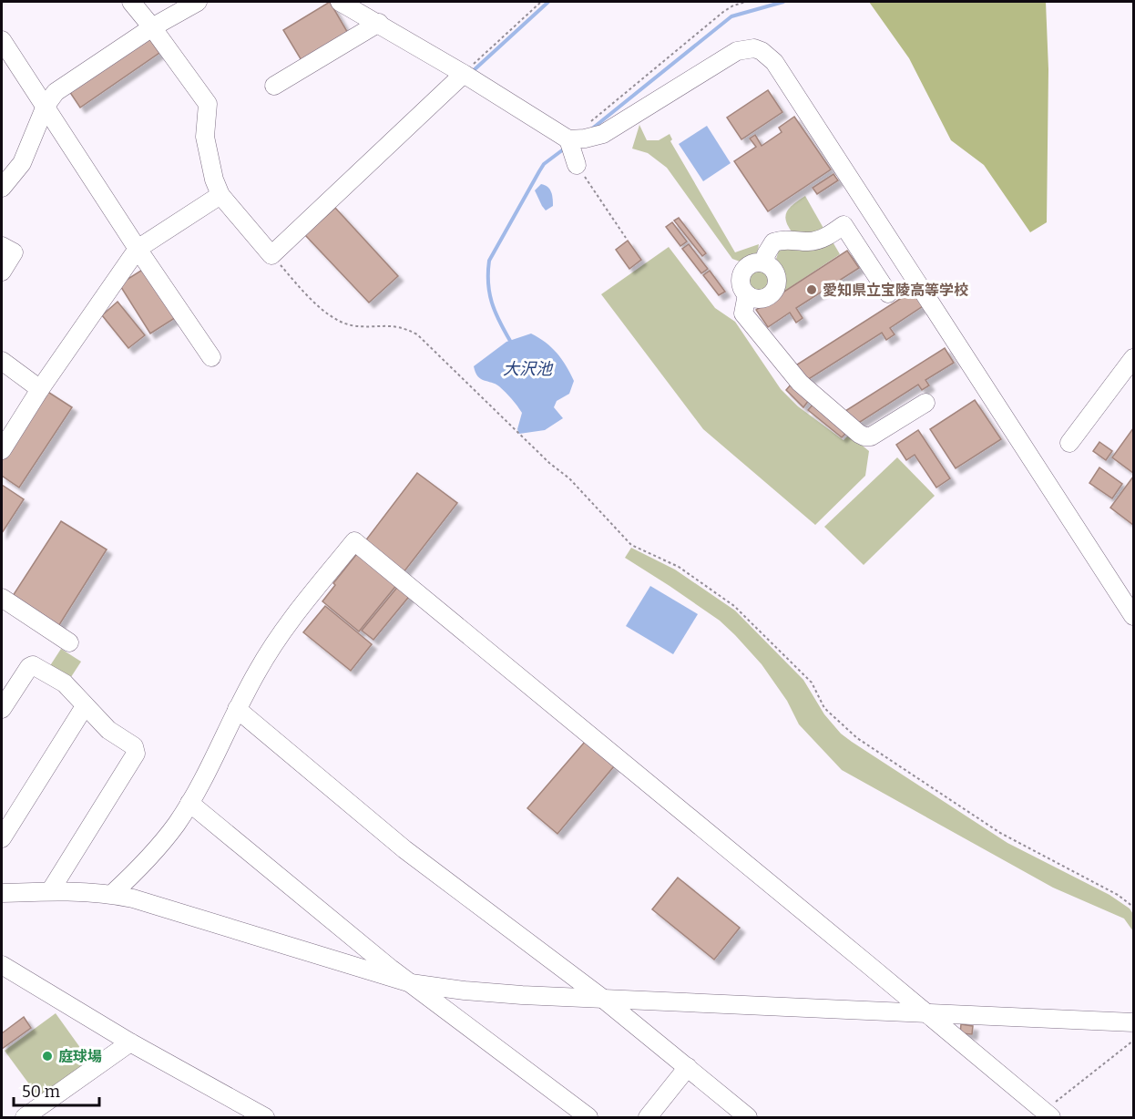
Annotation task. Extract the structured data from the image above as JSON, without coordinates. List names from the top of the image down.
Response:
{
  "water": ["大沢池"],
  "places": ["愛知県立宝陵高等学校", "庭球場"],
  "scale_bar": "50 m"
}
